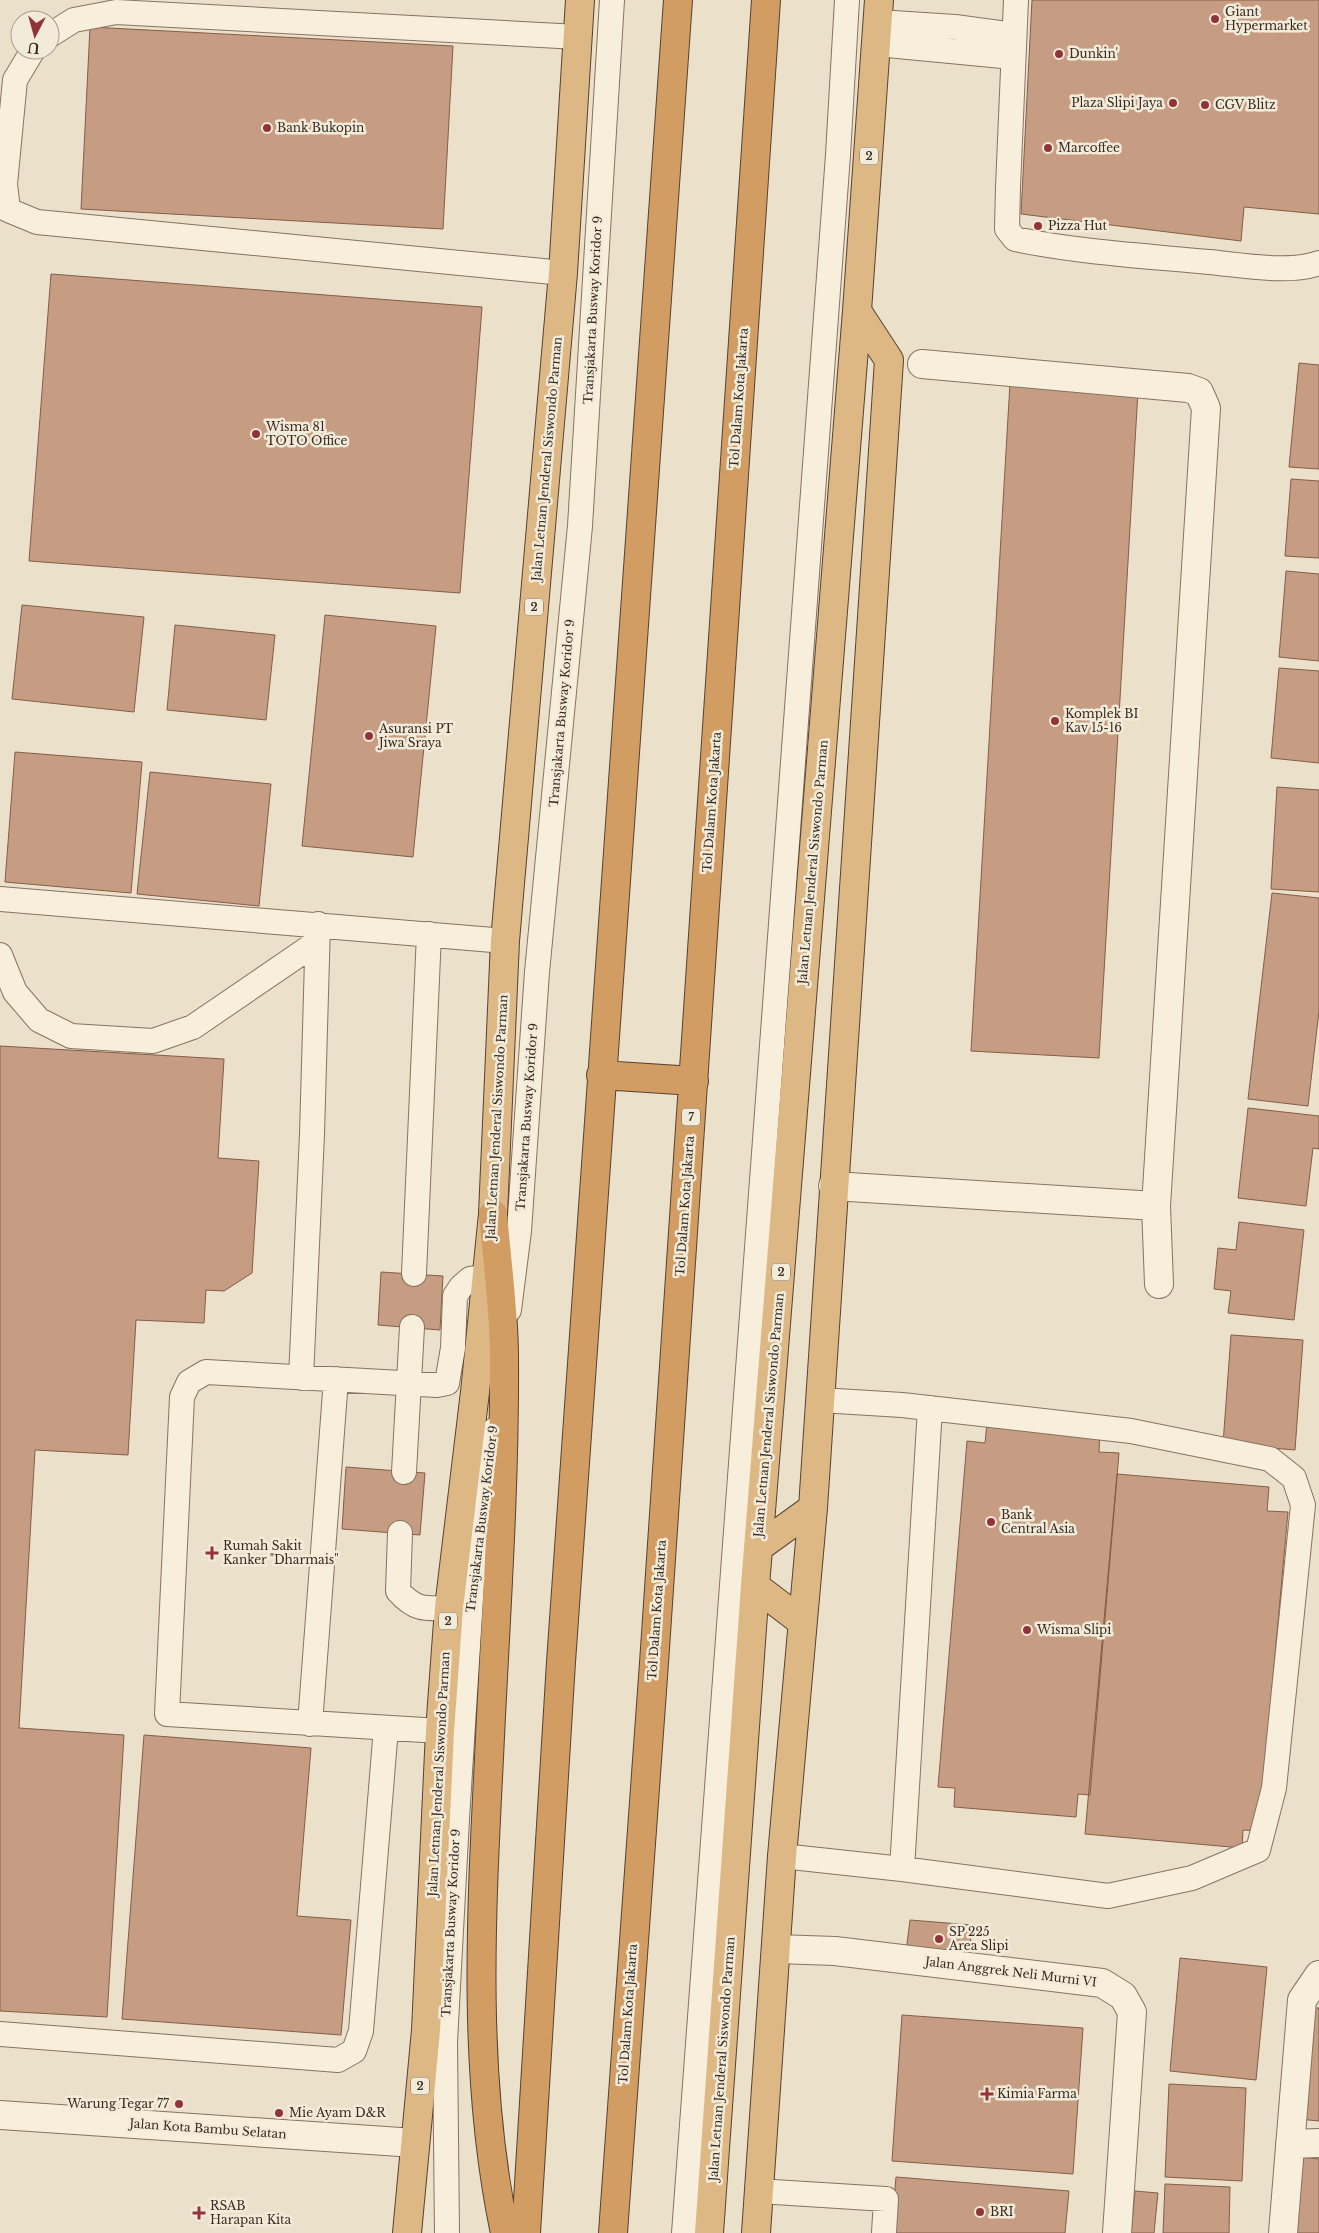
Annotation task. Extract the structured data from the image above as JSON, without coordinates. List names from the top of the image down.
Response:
{
  "streets": {
    "highway": [
      "2",
      "Tol Dalam Kota Jakarta",
      "Jalan Letnan Jenderal Siswondo Parman",
      "7"
    ],
    "street": ["Jalan Anggrek Neli Murni VI", "Jalan Kota Bambu Selatan"],
    "lane": ["Transjakarta Busway Koridor 9"]
  },
  "crossings": [
    ["Jalan Letnan Jenderal Siswondo Parman", "Jalan Kota Bambu Selatan"]
  ],
  "places": {
    "other": [
      "Giant Hypermarket",
      "Dunkin'",
      "Plaza Slipi Jaya",
      "CGV Blitz",
      "Bank Bukopin",
      "Marcoffee",
      "Pizza Hut",
      "Wisma 81 TOTO Office",
      "Komplek BI Kav 15-16",
      "Asuransi PT Jiwa Sraya",
      "Bank Central Asia",
      "Wisma Slipi",
      "SP 225 Area Slipi",
      "Warung Tegar 77",
      "Mie Ayam D&R",
      "BRI"
    ],
    "health": ["Rumah Sakit Kanker \"Dharmais\"", "Kimia Farma", "RSAB Harapan Kita"]
  },
  "north": "bottom"
}
